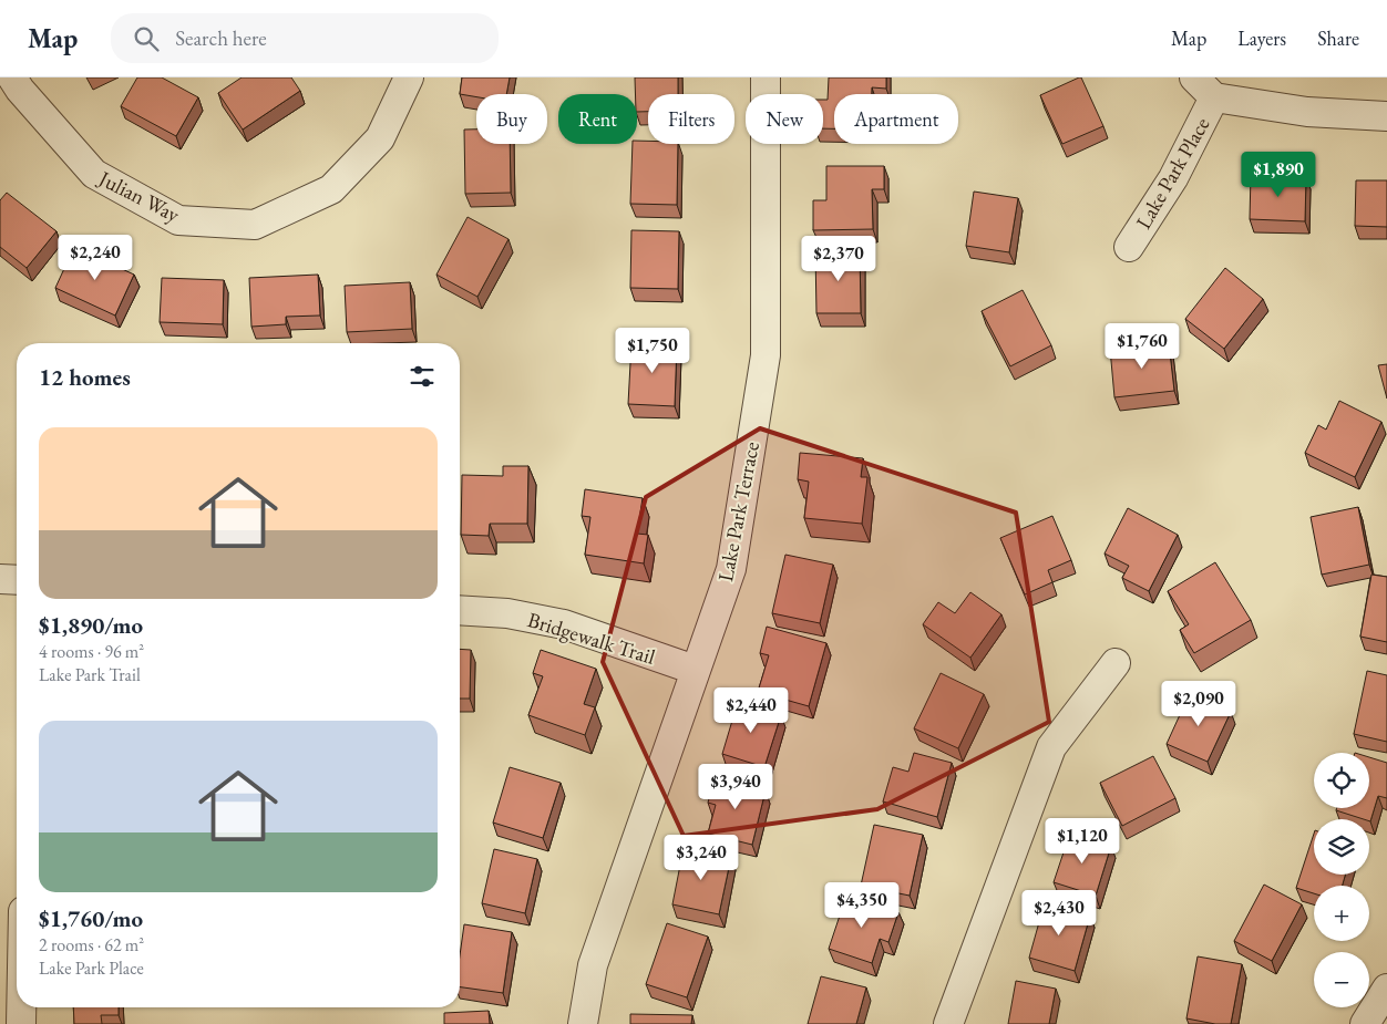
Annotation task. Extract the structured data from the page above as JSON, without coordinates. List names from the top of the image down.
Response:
{
  "streets": {
    "street": [
      "Lake Park Place",
      "Julian Way",
      "Lake Park Terrace",
      "Bridgewalk Trail"
    ]
  },
  "crossings": [
    ["Lake Park Terrace", "Bridgewalk Trail"]
  ],
  "page": {
    "header": "Map",
    "search": "Search here",
    "nav": ["Map", "Layers", "Share"],
    "chip": [
      "Buy",
      "Rent",
      "Filters",
      "New",
      "Apartment"
    ],
    "price": [
      "$1,890",
      "$2,240",
      "$2,370",
      "$1,760",
      "$1,750",
      "$2,090",
      "$2,440",
      "$3,940",
      "$1,120",
      "$3,240",
      "$4,350",
      "$2,430"
    ],
    "heading": "12 homes",
    "list": [
      {
        "name": "$1,890/mo",
        "note": "4 rooms · 96 m² · Lake Park Trail"
      },
      {
        "name": "$1,760/mo",
        "note": "2 rooms · 62 m² · Lake Park Place"
      }
    ],
    "map_buttons": ["+", "−"]
  }
}
